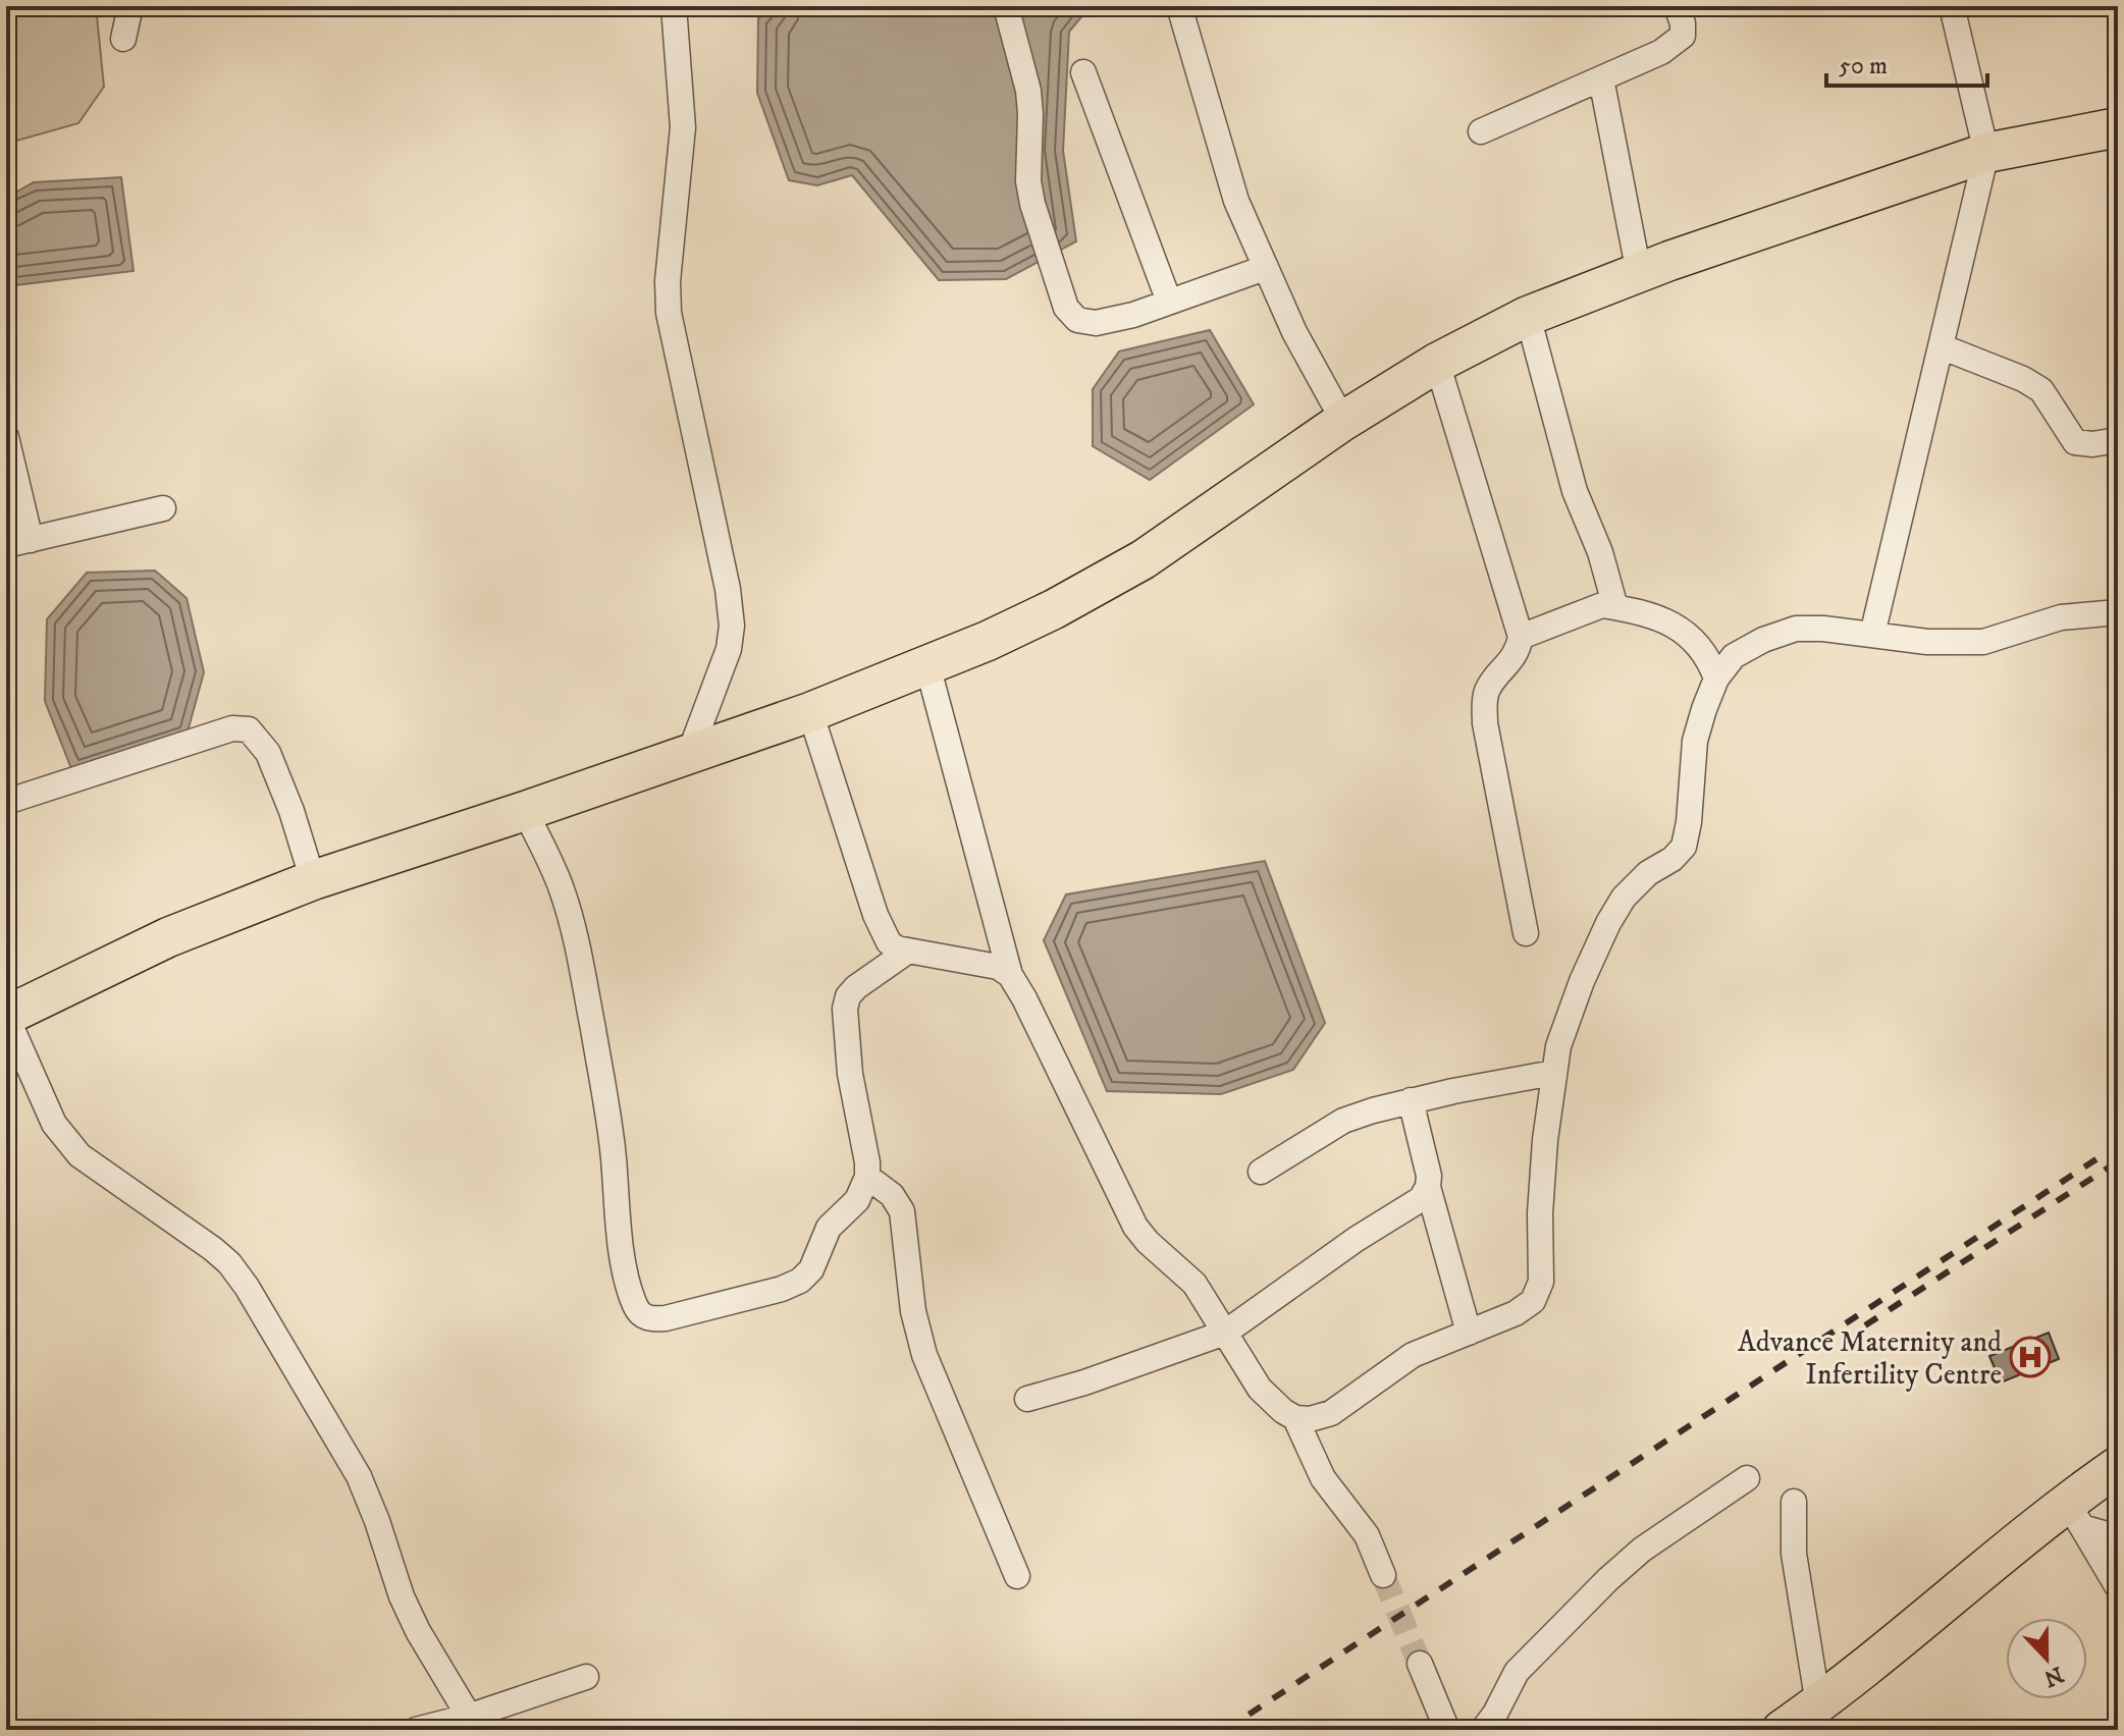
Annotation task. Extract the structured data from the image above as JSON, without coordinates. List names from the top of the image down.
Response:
{
  "places": {
    "hospital": ["Advance Maternity and Infertility Centre"]
  },
  "scale_bar": "50 m",
  "north": "bottom"
}
